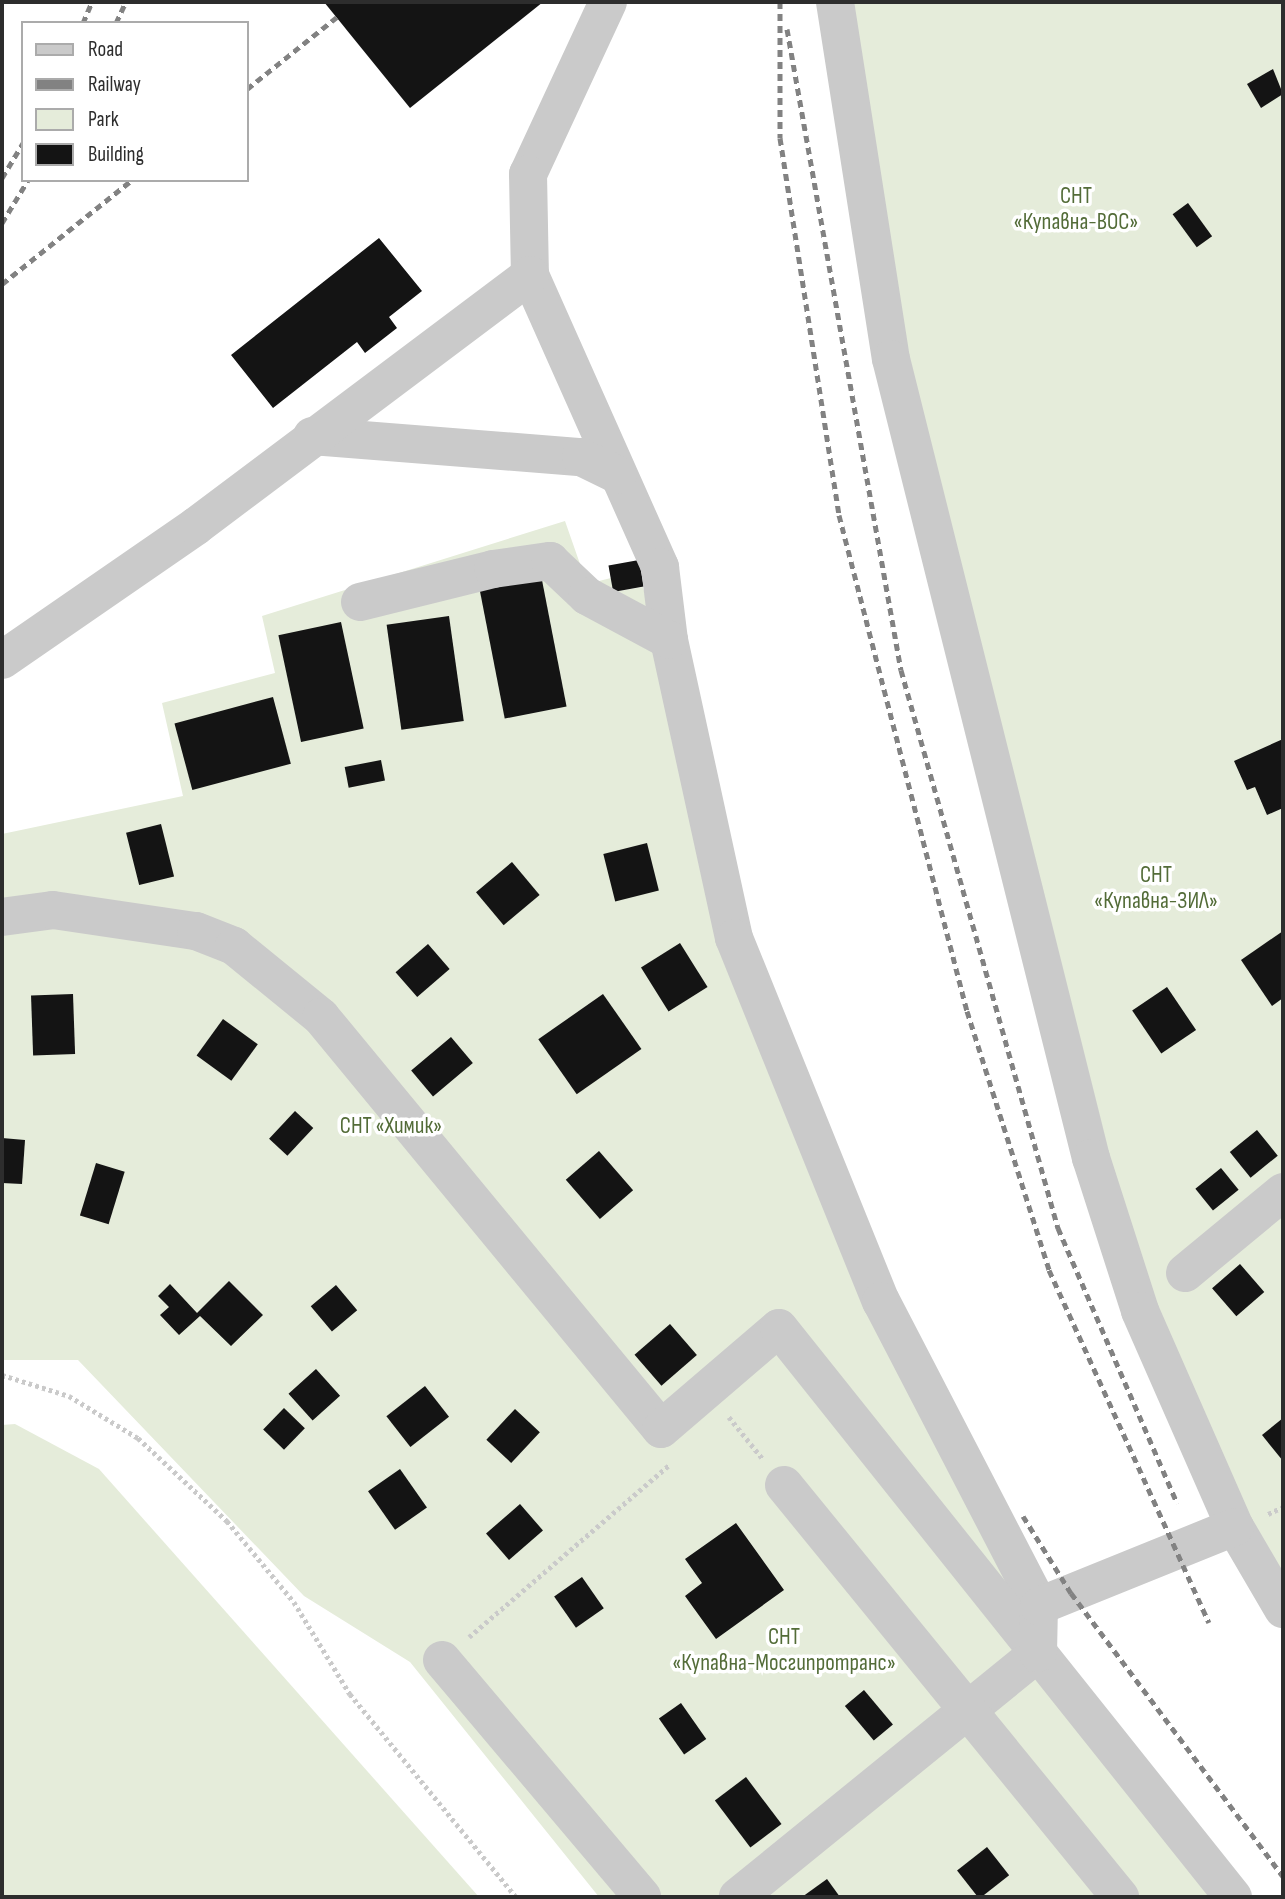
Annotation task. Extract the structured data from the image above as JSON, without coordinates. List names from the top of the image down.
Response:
{
  "parks": [
    "СНТ «Купавна-ВОС»",
    "СНТ «Купавна-ЗИЛ»",
    "СНТ «Химик»",
    "СНТ «Купавна-Мосгипротранс»"
  ],
  "legend": [
    "Road",
    "Railway",
    "Park",
    "Building"
  ]
}
